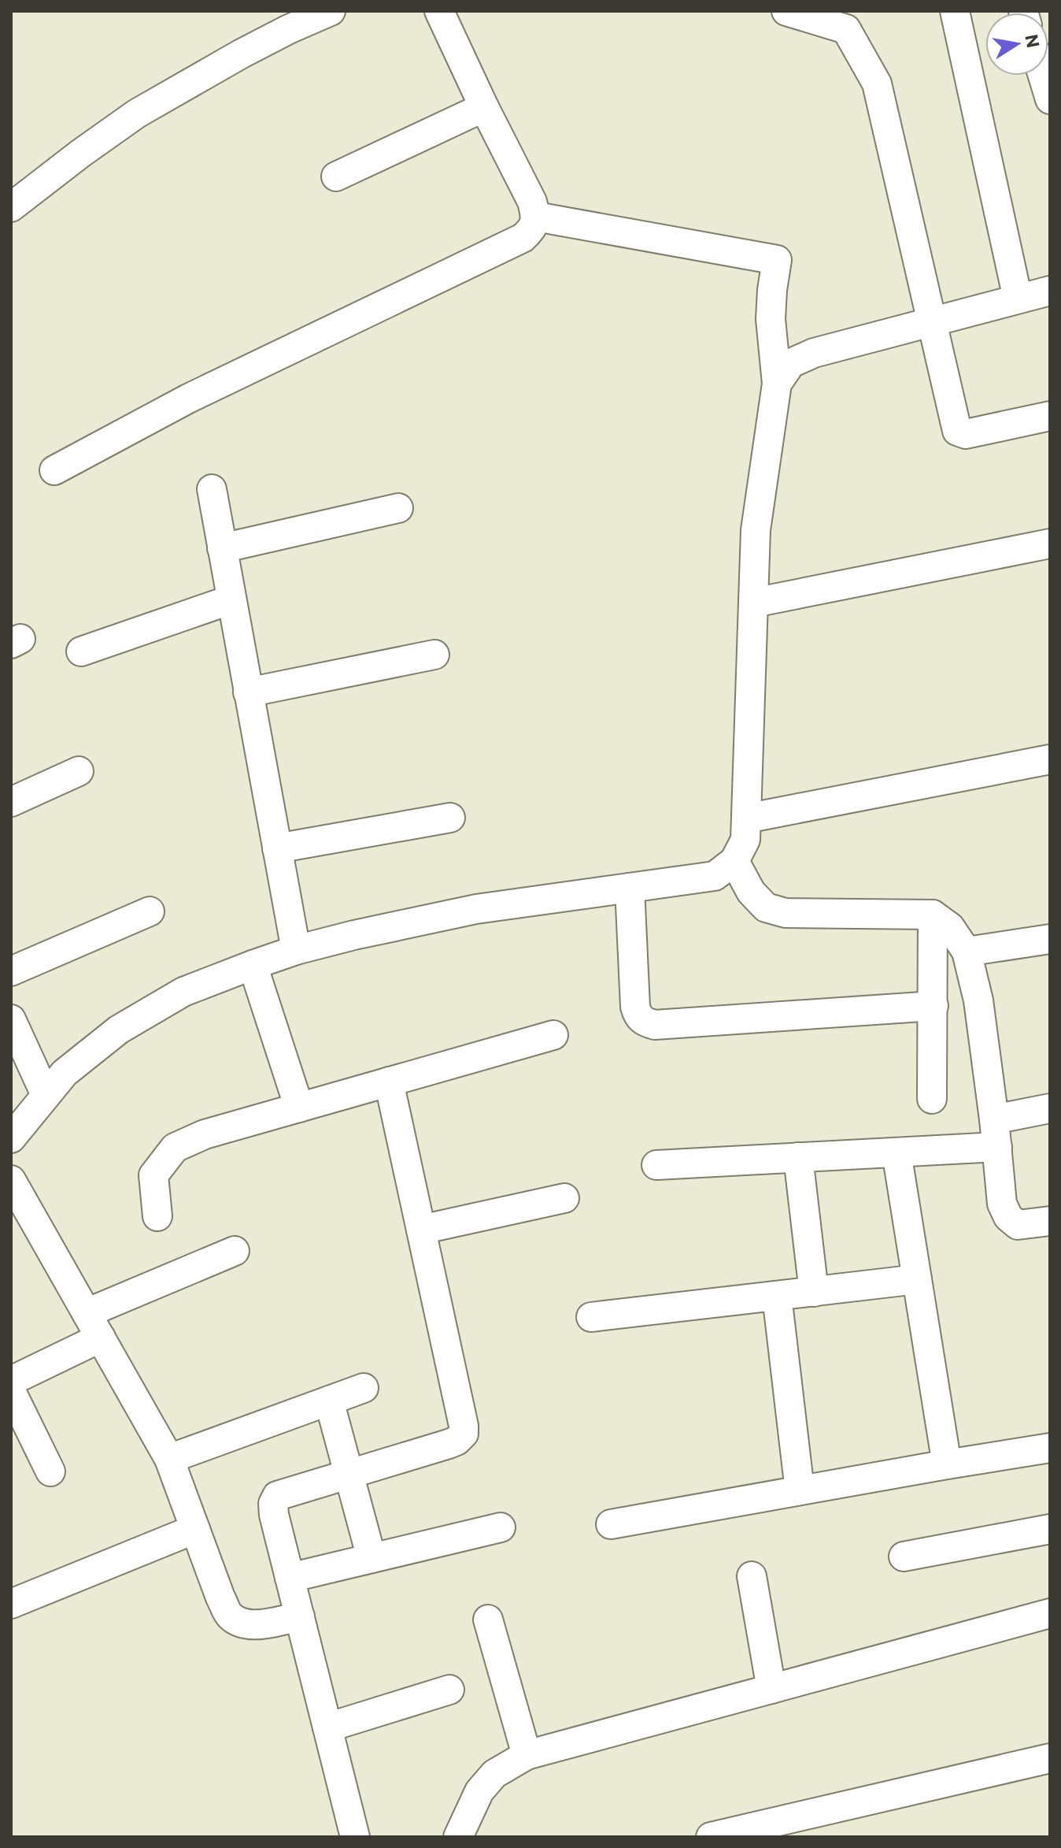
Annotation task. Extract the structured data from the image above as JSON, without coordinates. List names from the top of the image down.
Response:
{
  "north": "right"
}
